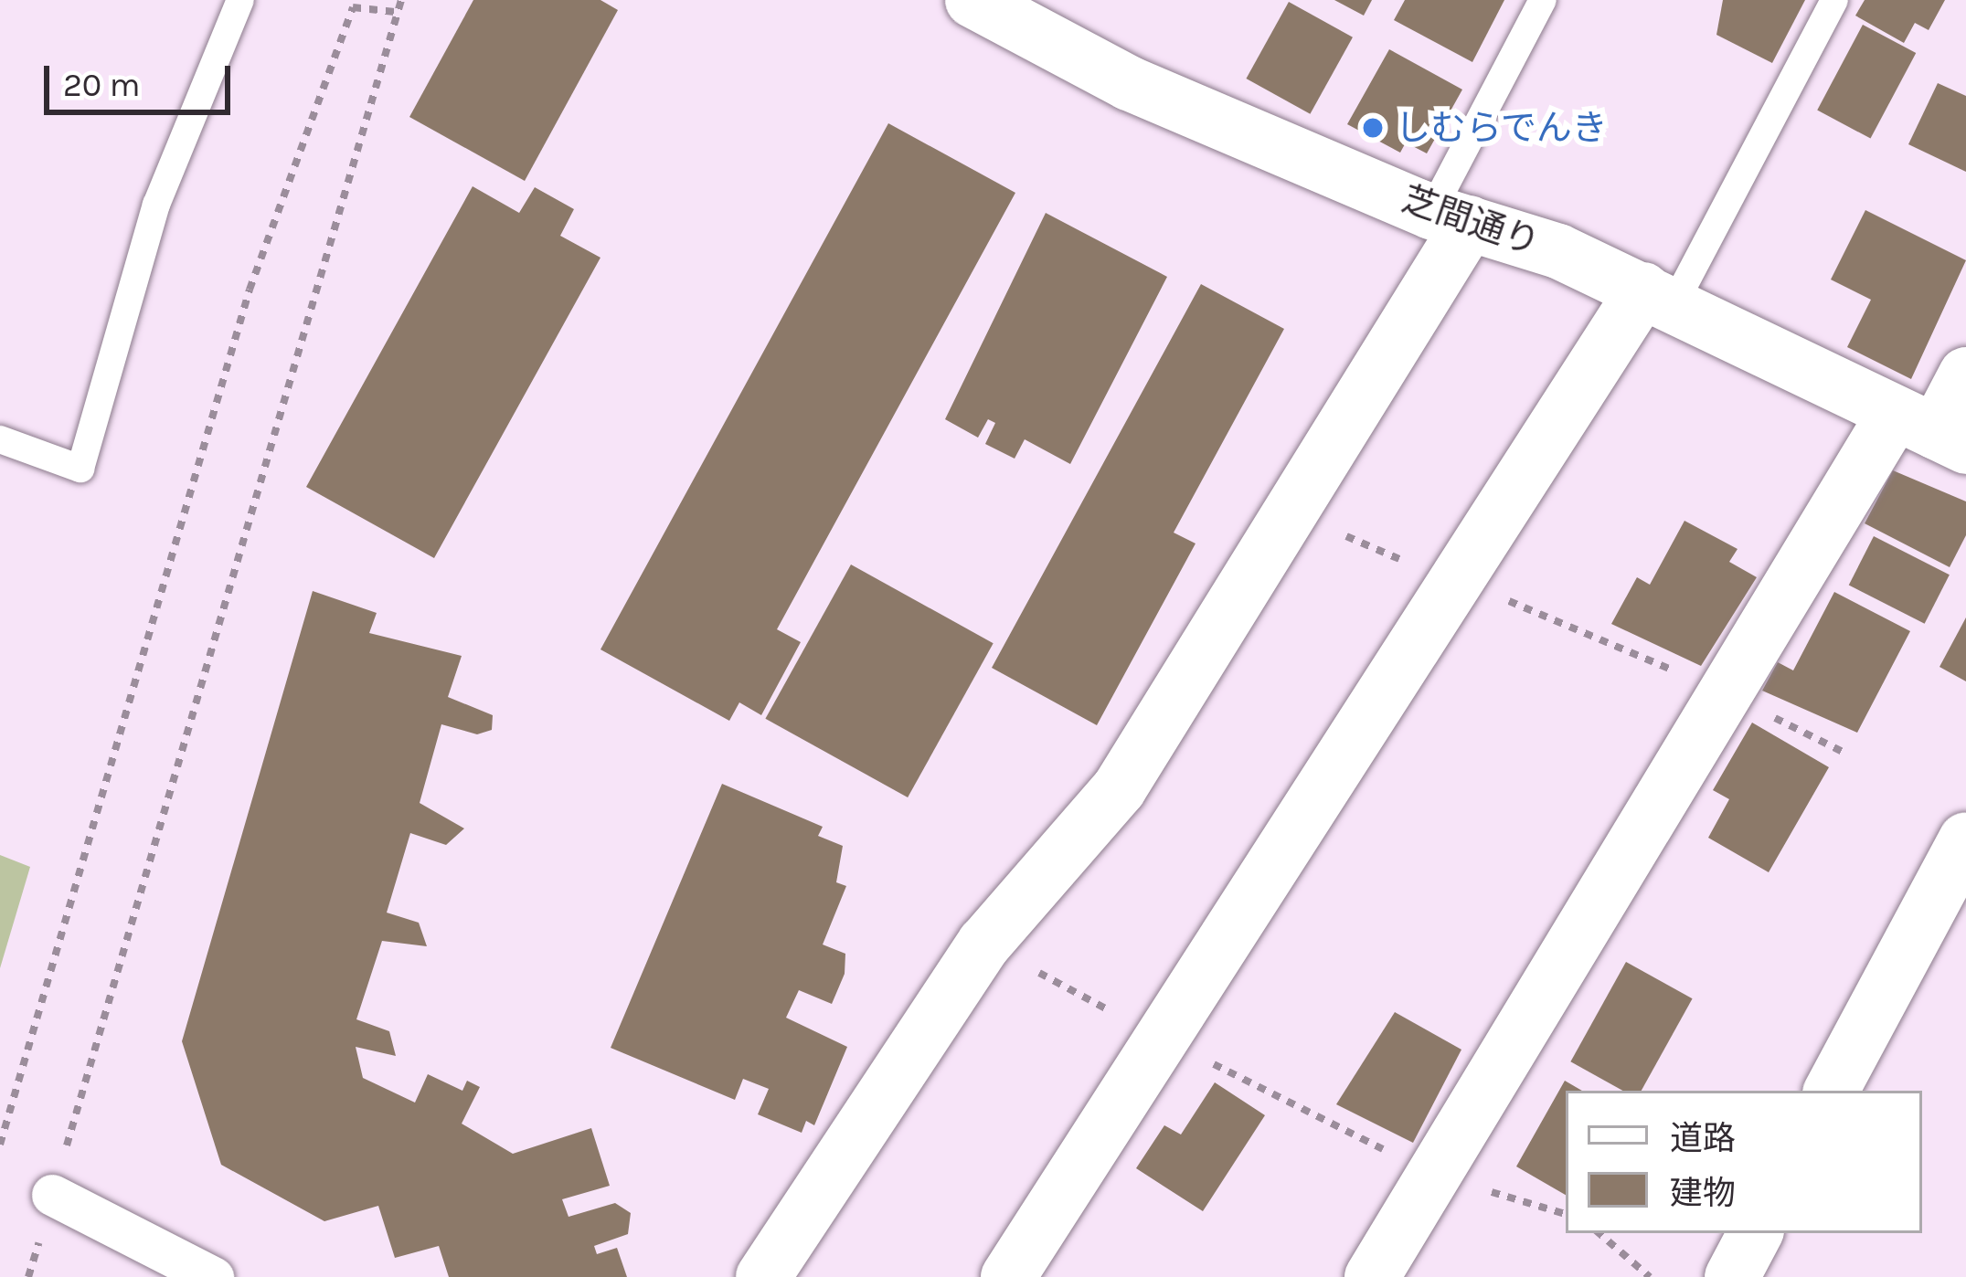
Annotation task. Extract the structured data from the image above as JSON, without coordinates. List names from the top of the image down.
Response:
{
  "streets": {
    "street": ["芝間通り"]
  },
  "places": ["しむらでんき"],
  "legend": ["道路", "建物"],
  "scale_bar": "20 m"
}
